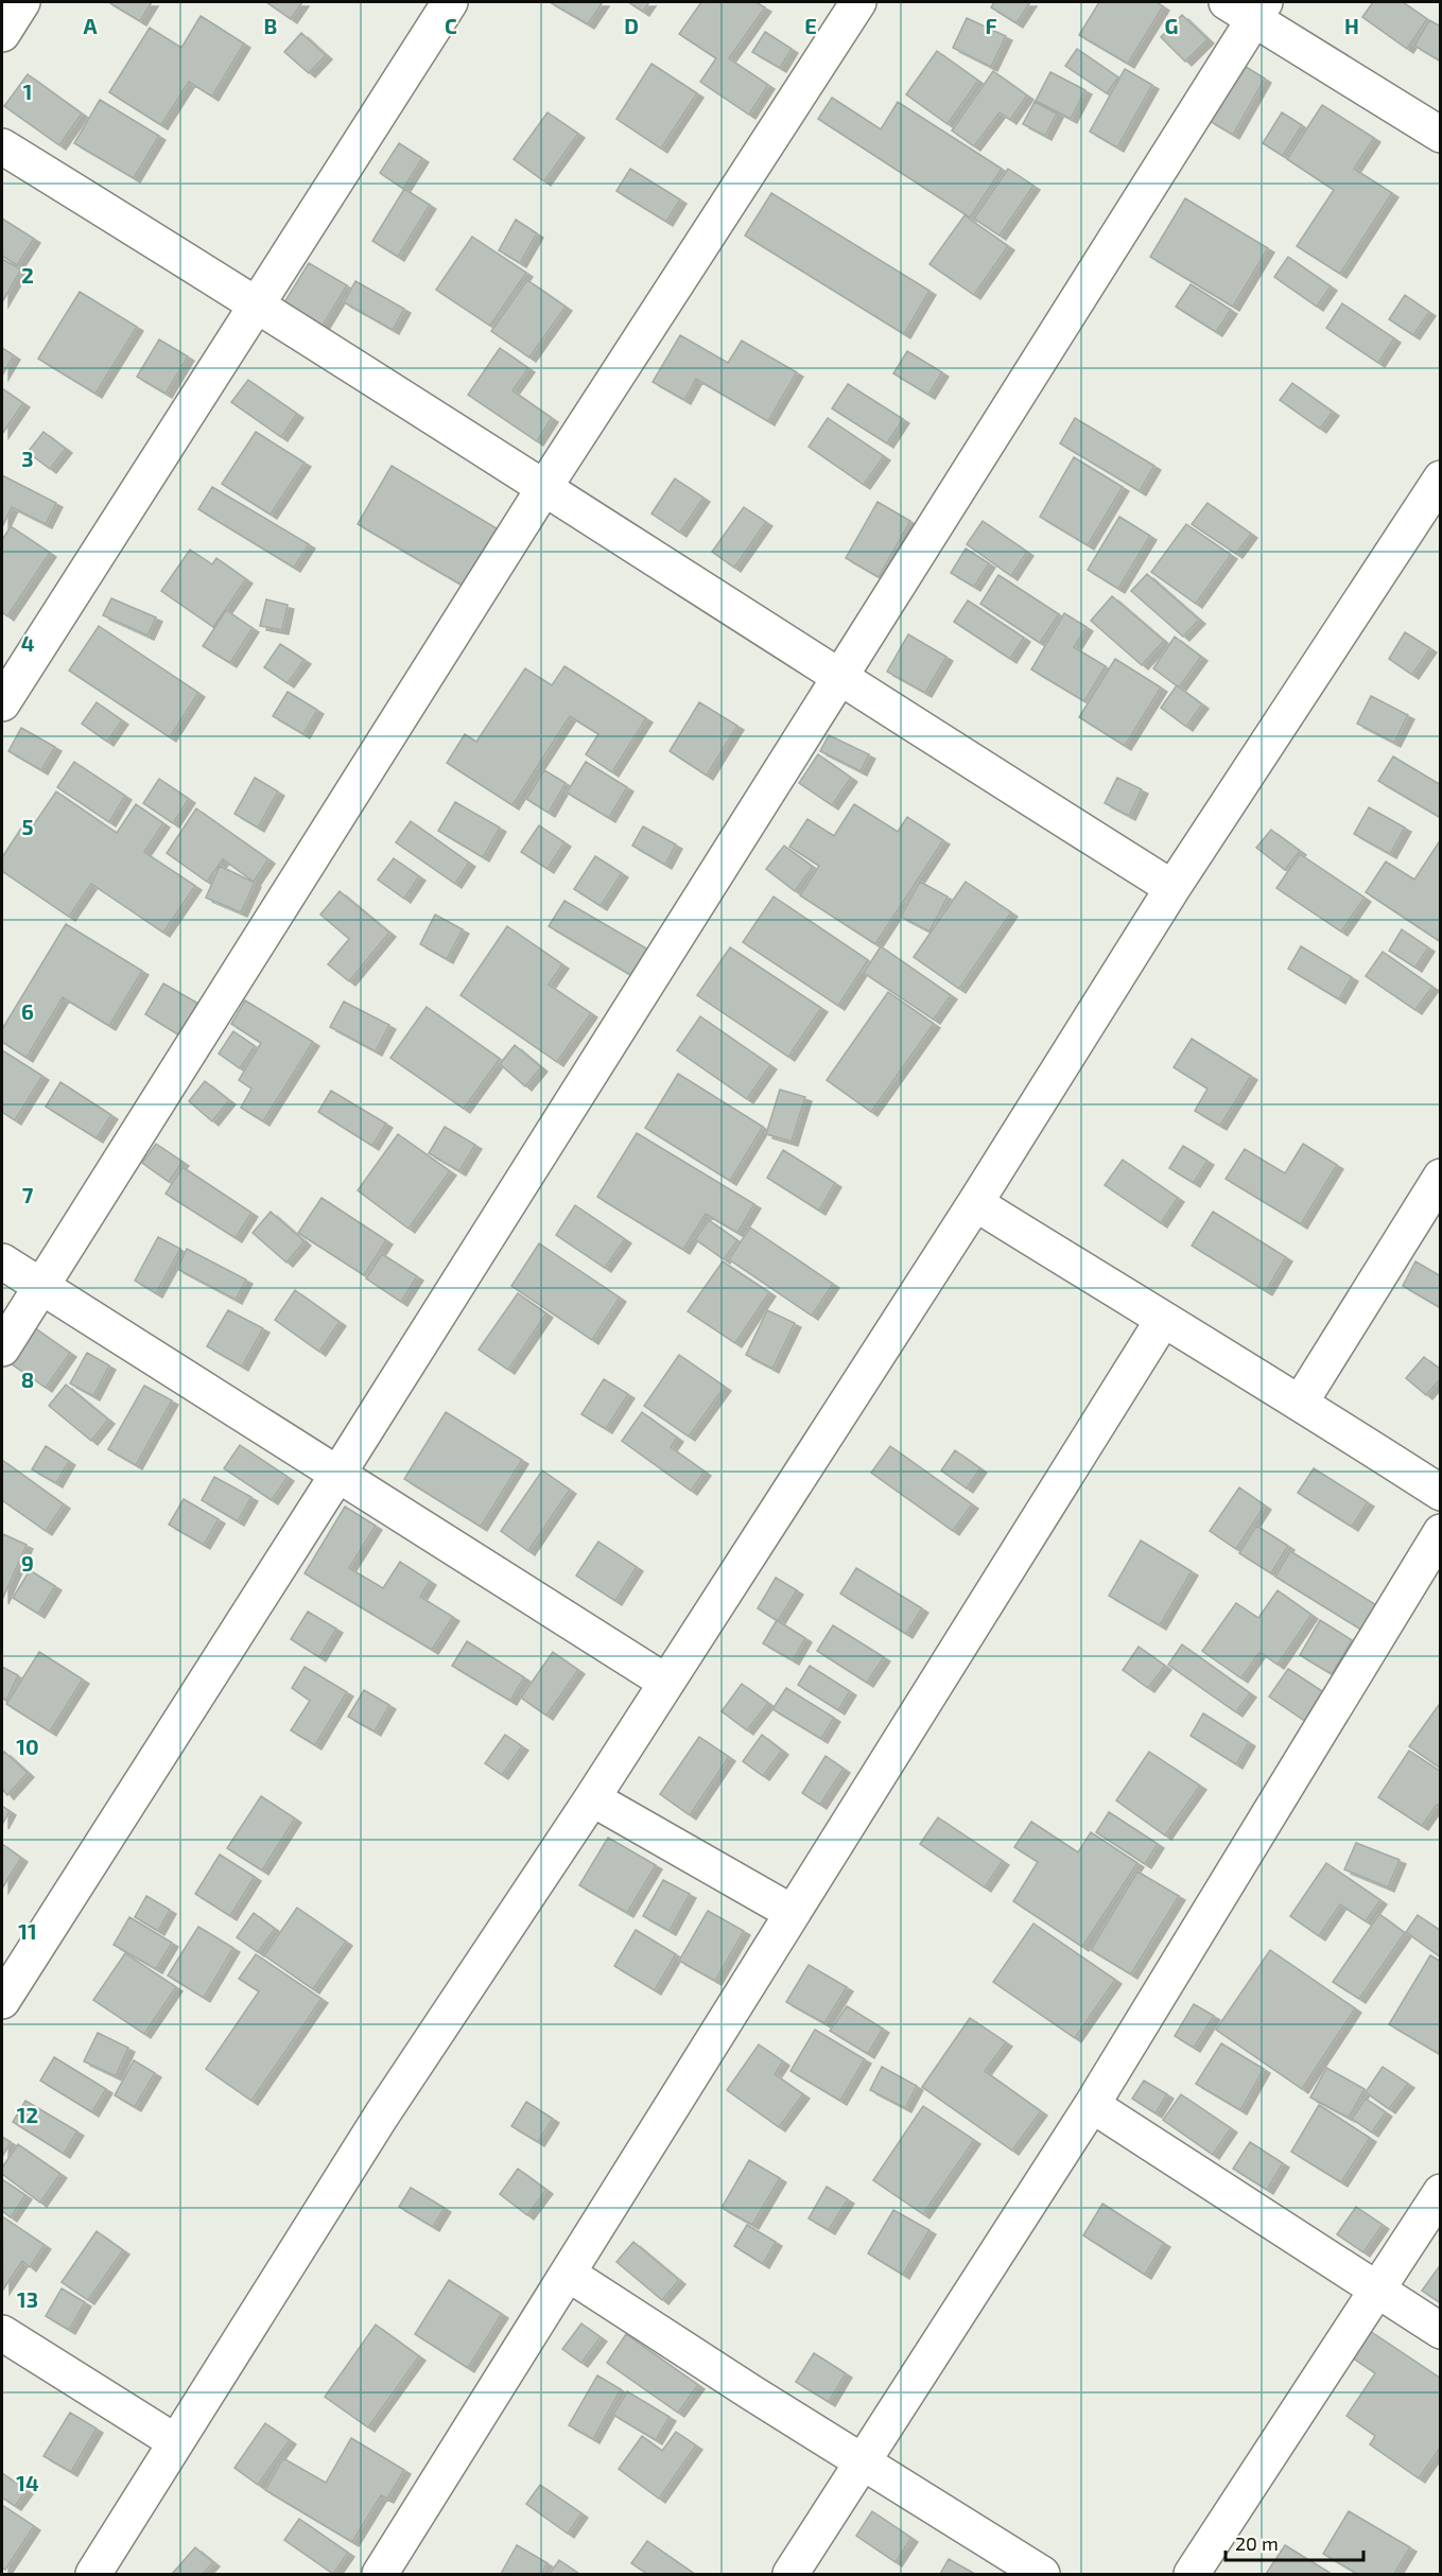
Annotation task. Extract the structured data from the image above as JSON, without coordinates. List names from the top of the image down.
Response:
{
  "scale_bar": "20 m",
  "grid": {
    "columns": [
      "A",
      "B",
      "C",
      "D",
      "E",
      "F",
      "G",
      "H"
    ],
    "rows": [
      "1",
      "2",
      "3",
      "4",
      "5",
      "6",
      "7",
      "8",
      "9",
      "10",
      "11",
      "12",
      "13",
      "14"
    ]
  }
}
